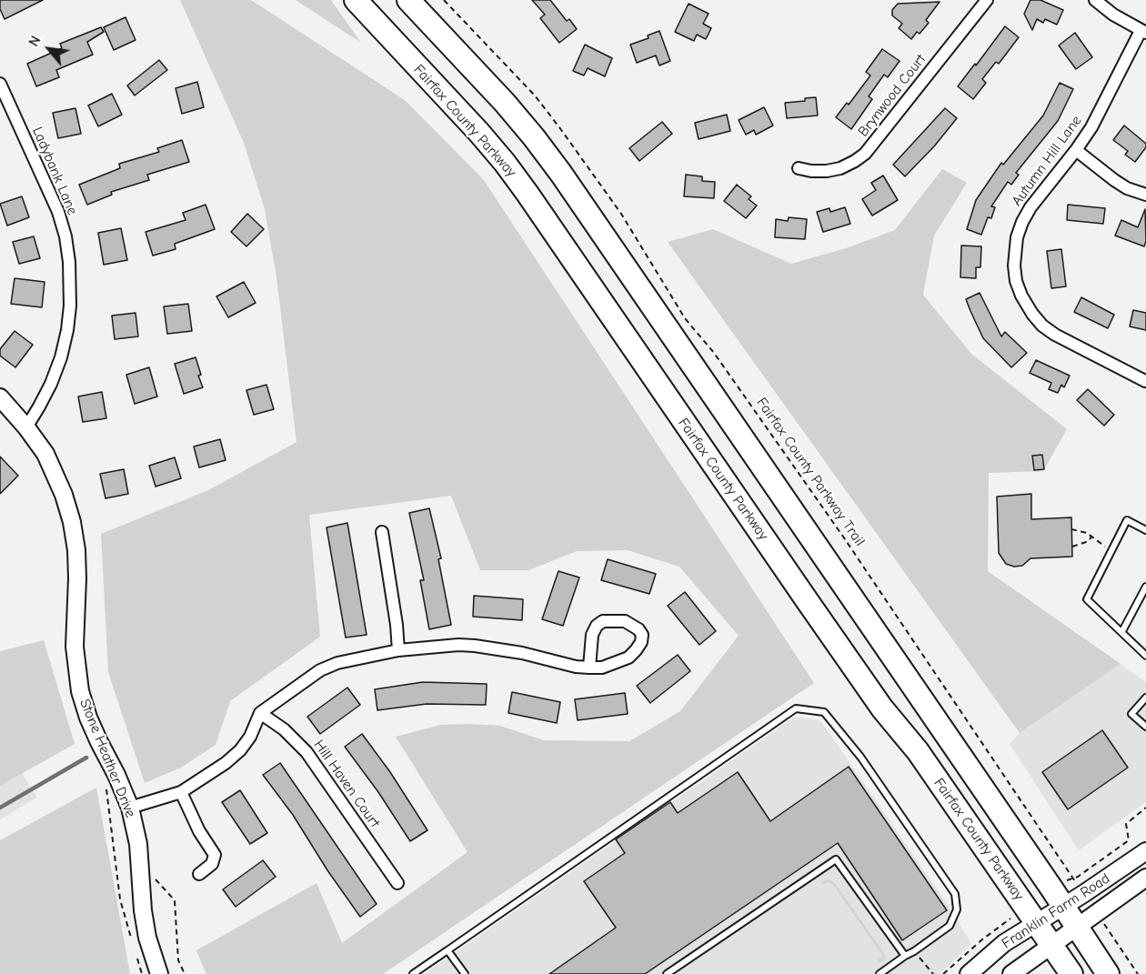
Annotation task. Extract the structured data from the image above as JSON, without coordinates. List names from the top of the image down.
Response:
{
  "streets": {
    "highway": ["Fairfax County Parkway"],
    "street": [
      "Brynwood Court",
      "Autumn Hill Lane",
      "Ladybank Lane",
      "Stone Heather Drive",
      "Hill Haven Court",
      "Franklin Farm Road"
    ],
    "path": ["Fairfax County Parkway Trail"]
  },
  "crossings": [
    ["Fairfax County Parkway", "Franklin Farm Road"],
    ["Ladybank Lane", "Stone Heather Drive"],
    ["Fairfax County Parkway Trail", "Franklin Farm Road"]
  ],
  "north": "top left"
}
